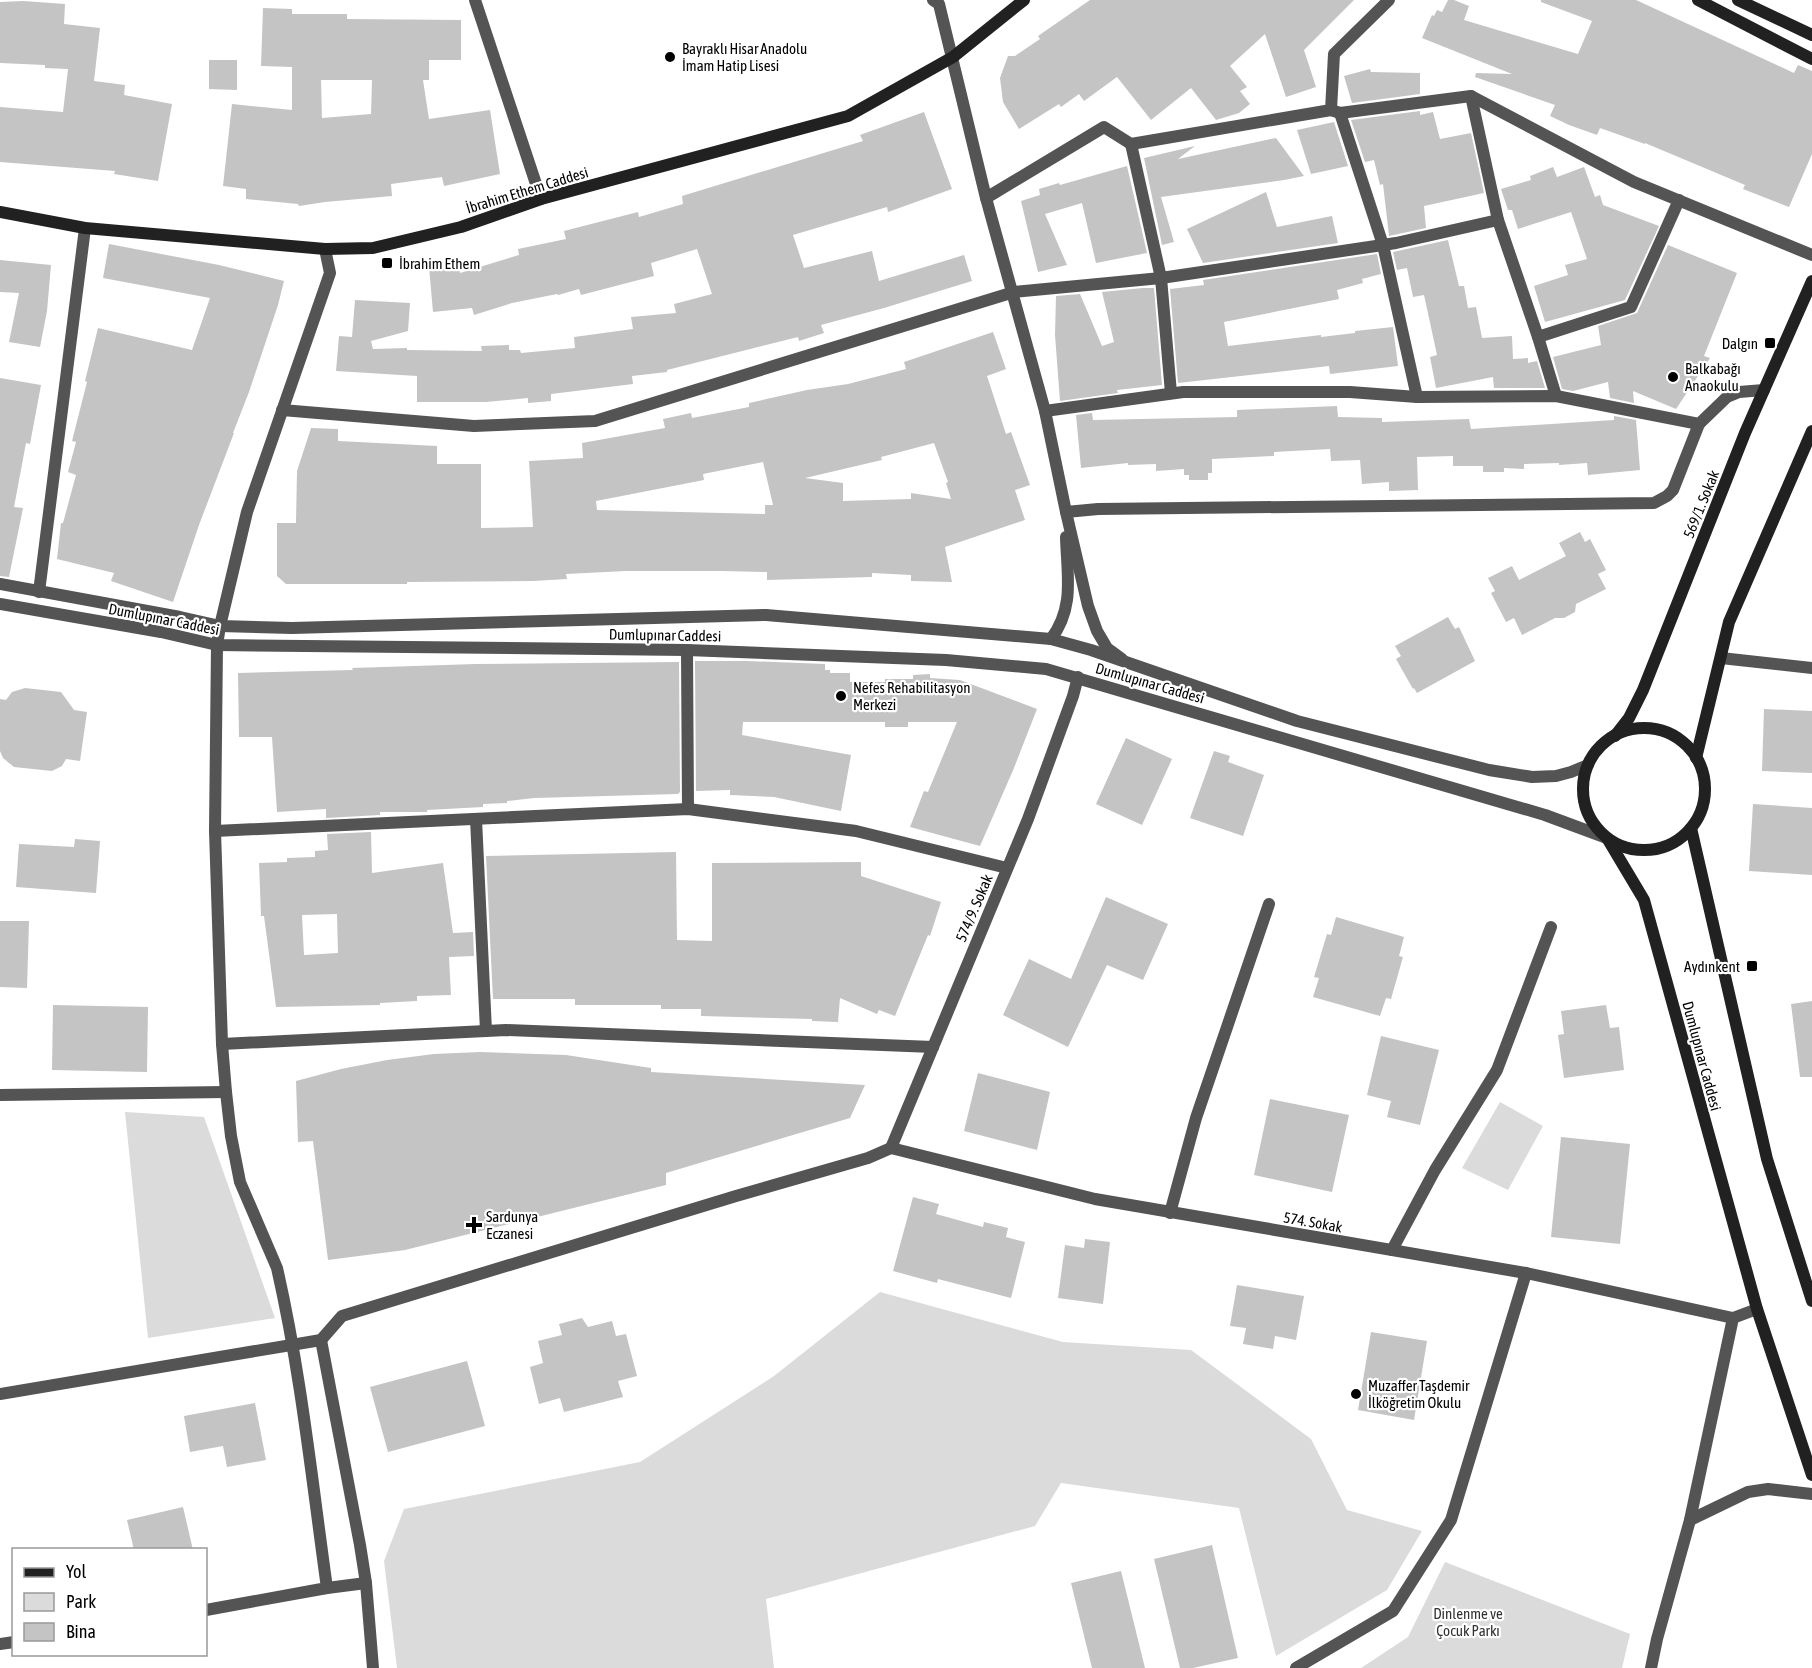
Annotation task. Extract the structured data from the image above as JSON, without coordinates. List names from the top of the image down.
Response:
{
  "streets": {
    "main road": ["İbrahim Ethem Caddesi", "569/1. Sokak", "Dumlupınar Caddesi"],
    "street": ["574/9. Sokak", "574. Sokak"]
  },
  "crossings": [
    ["569/1. Sokak", "Dumlupınar Caddesi"],
    ["Dumlupınar Caddesi", "574/9. Sokak"],
    ["574/9. Sokak", "574. Sokak"]
  ],
  "parks": ["Dinlenme ve Çocuk Parkı"],
  "places": {
    "other": [
      "Bayraklı Hisar Anadolu İmam Hatip Lisesi",
      "Balkabağı Anaokulu",
      "Nefes Rehabilitasyon Merkezi",
      "Muzaffer Taşdemir İlköğretim Okulu"
    ],
    "transit": ["İbrahim Ethem", "Dalgın", "Aydınkent"],
    "health": ["Sardunya Eczanesi"]
  },
  "legend": ["Yol", "Park", "Bina"]
}
